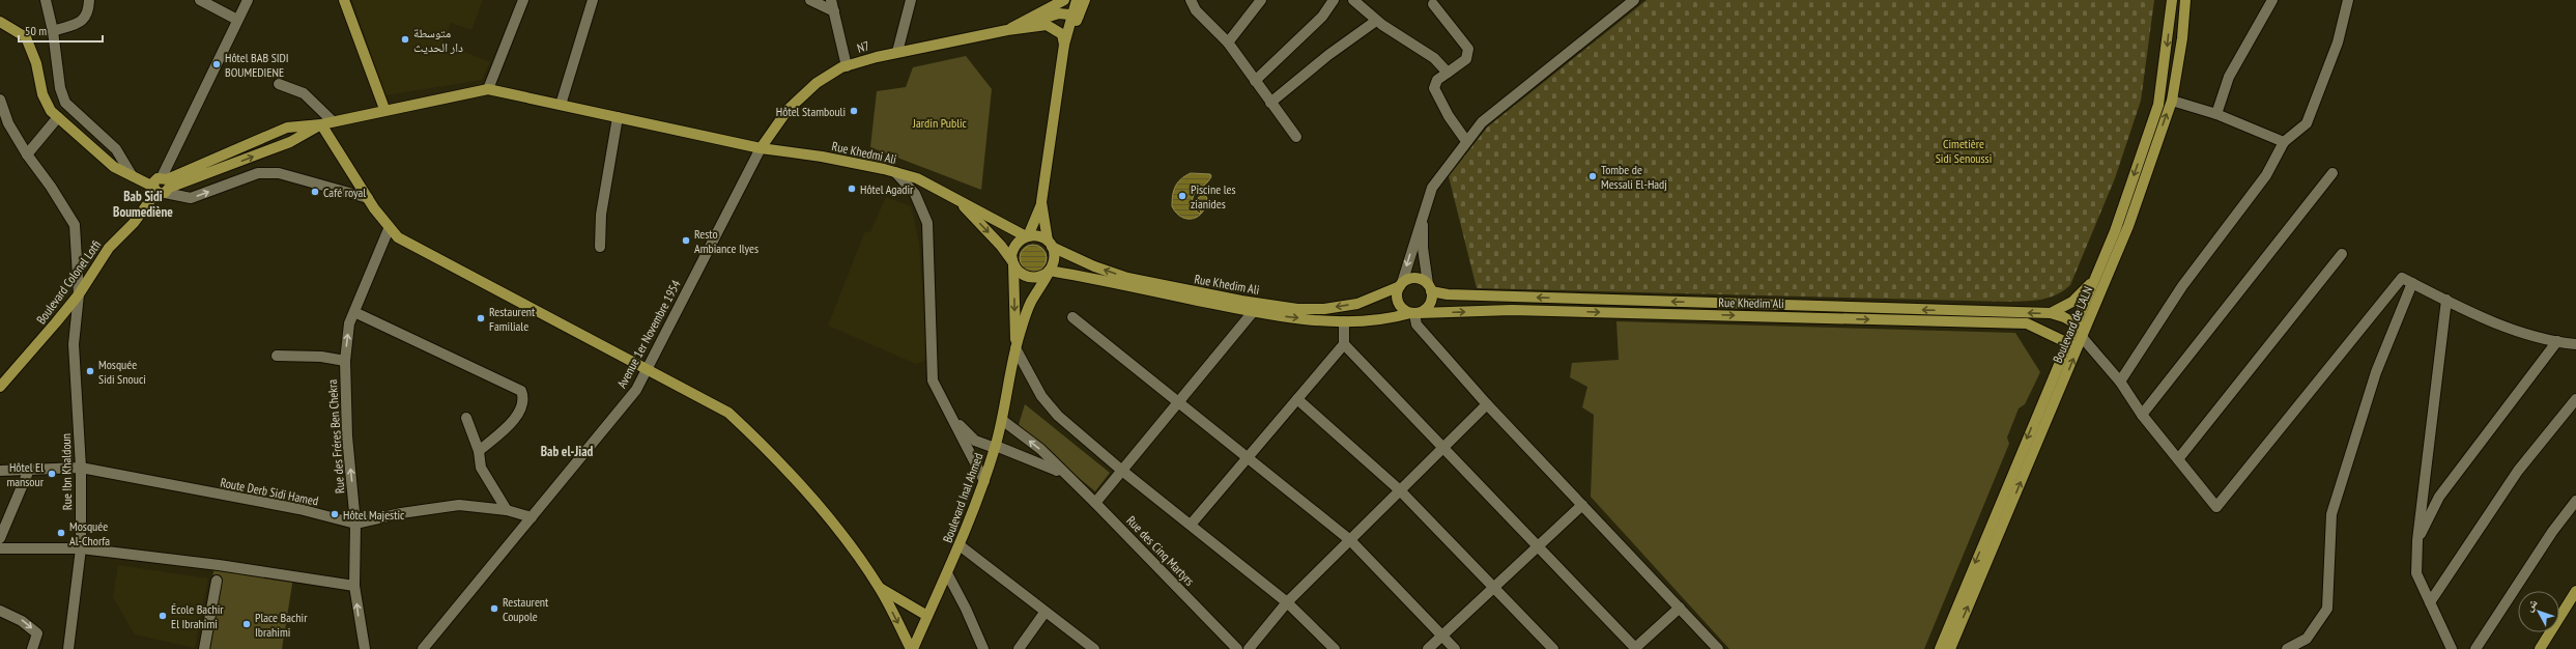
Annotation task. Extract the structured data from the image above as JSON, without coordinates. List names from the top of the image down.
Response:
{
  "streets": {
    "main road": [
      "N7",
      "Rue Khedmi Ali",
      "Boulevard Colonel Lotfi",
      "Rue Khedim Ali",
      "Boulevard de L'ALN",
      "Boulevard Inal Ahmed"
    ],
    "street": [
      "Avenue 1er Novembre 1954",
      "Rue des Fréres Ben Chekra",
      "Rue Ibn Khaldoun",
      "Route Derb Sidi Hamed",
      "Rue des Cinq Martyrs"
    ]
  },
  "crossings": [
    ["N7", "Rue Khedmi Ali"],
    ["N7", "Avenue 1er Novembre 1954"],
    ["Rue Khedmi Ali", "Rue Khedim Ali"],
    ["Rue Khedmi Ali", "Avenue 1er Novembre 1954"],
    ["Boulevard Colonel Lotfi", "Rue Ibn Khaldoun"],
    ["Rue Khedim Ali", "Boulevard de L'ALN"],
    ["Avenue 1er Novembre 1954", "Route Derb Sidi Hamed"],
    ["Rue des Fréres Ben Chekra", "Route Derb Sidi Hamed"],
    ["Rue Ibn Khaldoun", "Route Derb Sidi Hamed"]
  ],
  "one_way": ["Rue des Fréres Ben Chekra"],
  "districts": ["Bab Sidi Boumediène", "Bab el-Jiad"],
  "parks": ["Jardin Public", "Cimetière Sidi Senoussi"],
  "places": [
    "متوسطة دار الحديث",
    "Hôtel BAB SIDI BOUMEDIENE",
    "Hôtel Stambouli",
    "Tombe de Messali El-Hadj",
    "Hôtel Agadir",
    "Café royal",
    "Piscine les zianides",
    "Resto Ambiance Ilyes",
    "Restaurent Familiale",
    "Mosquée Sidi Snouci",
    "Hôtel El mansour",
    "Hôtel Majestic",
    "Mosquée Al-Chorfa",
    "Restaurent Coupole",
    "École Bachir El Ibrahimi",
    "Place Bachir Ibrahimi"
  ],
  "scale_bar": "50 m",
  "north": "top left"
}
